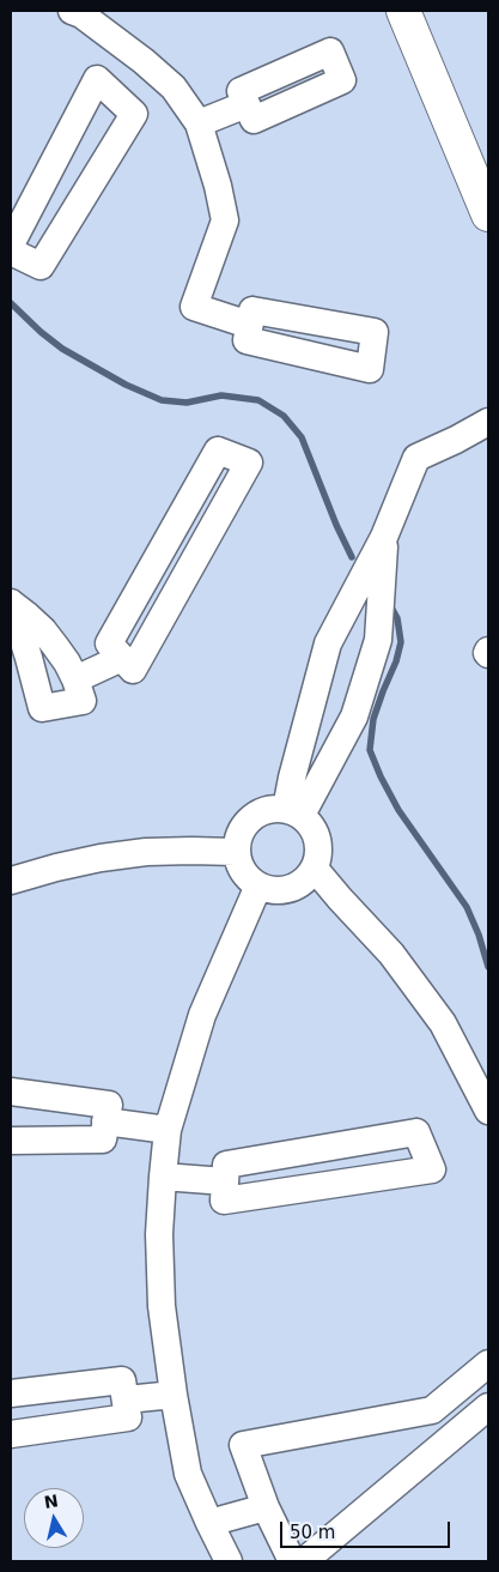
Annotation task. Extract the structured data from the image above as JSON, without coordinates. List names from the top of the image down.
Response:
{
  "scale_bar": "50 m",
  "north": "top"
}
